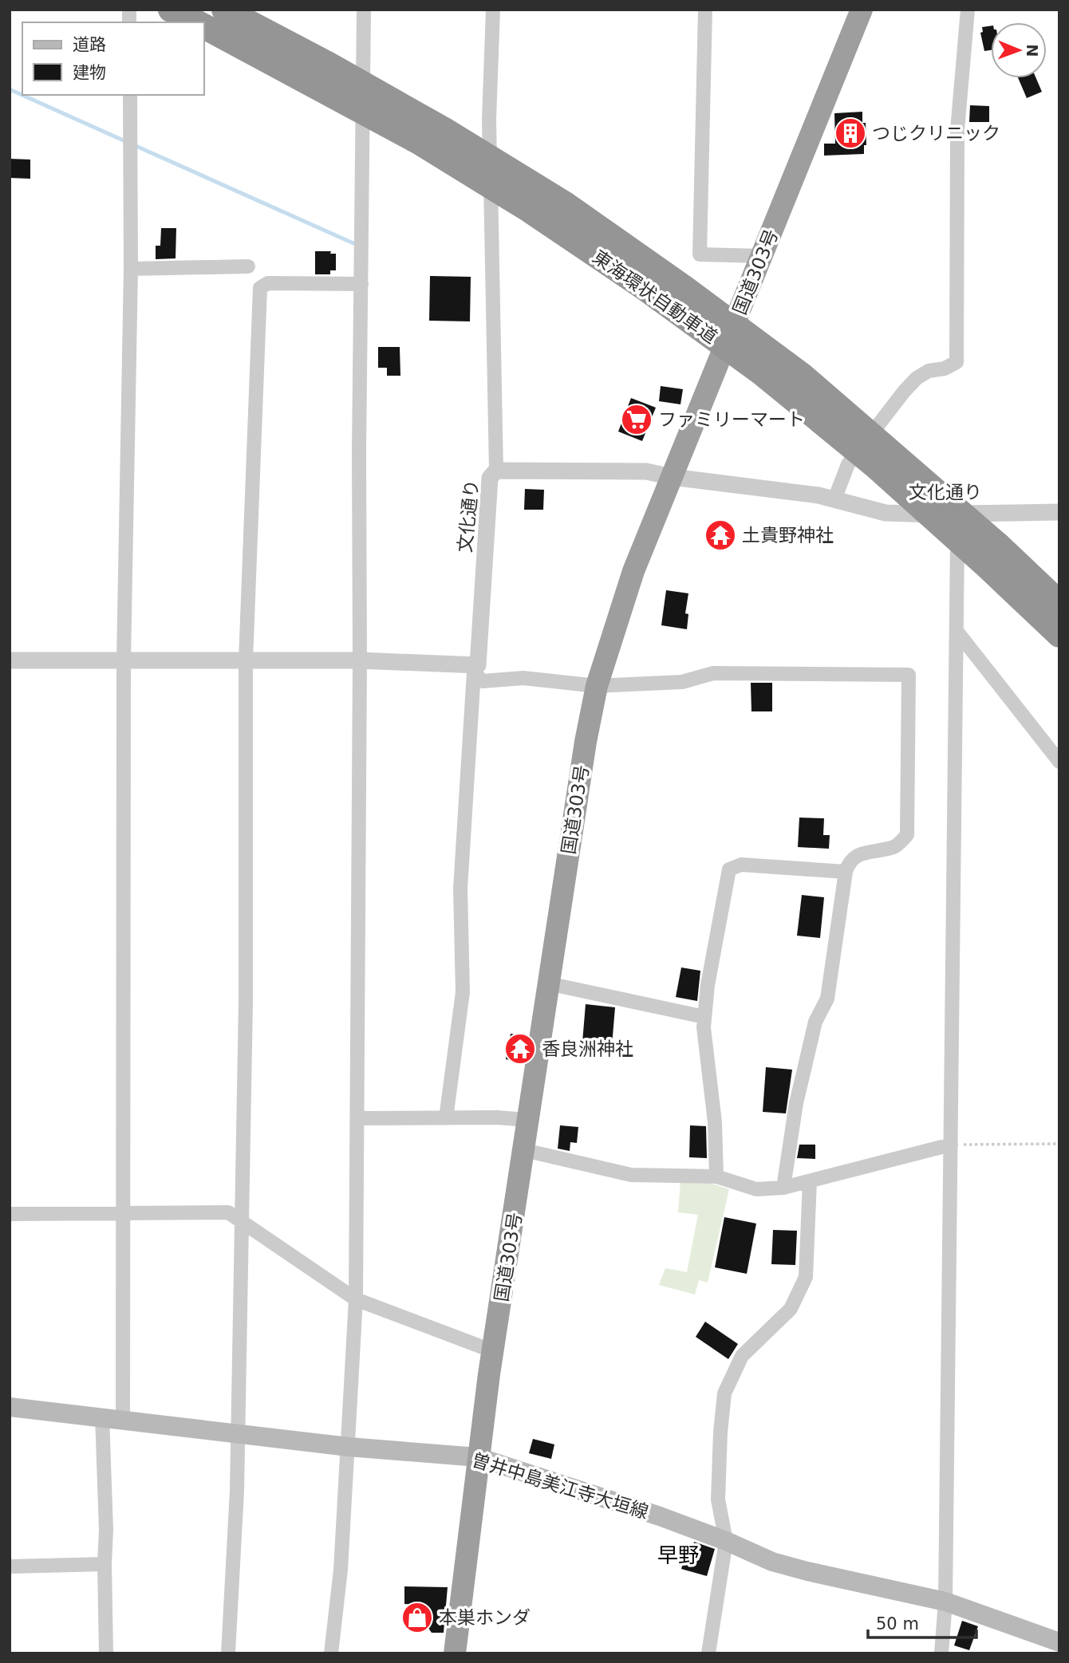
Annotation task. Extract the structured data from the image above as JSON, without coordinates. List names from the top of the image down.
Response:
{
  "streets": {
    "highway": ["国道303号", "東海環状自動車道"],
    "main road": ["曽井中島美江寺大垣線"],
    "street": ["文化通り"]
  },
  "crossings": [
    ["国道303号", "東海環状自動車道"],
    ["国道303号", "文化通り"],
    ["国道303号", "曽井中島美江寺大垣線"]
  ],
  "districts": ["早野"],
  "places": {
    "building": ["つじクリニック"],
    "supermarket": ["ファミリーマート"],
    "temple": ["土貴野神社", "香良洲神社"],
    "shop": ["本巣ホンダ"]
  },
  "legend": ["道路", "建物"],
  "scale_bar": "50 m",
  "north": "right"
}
